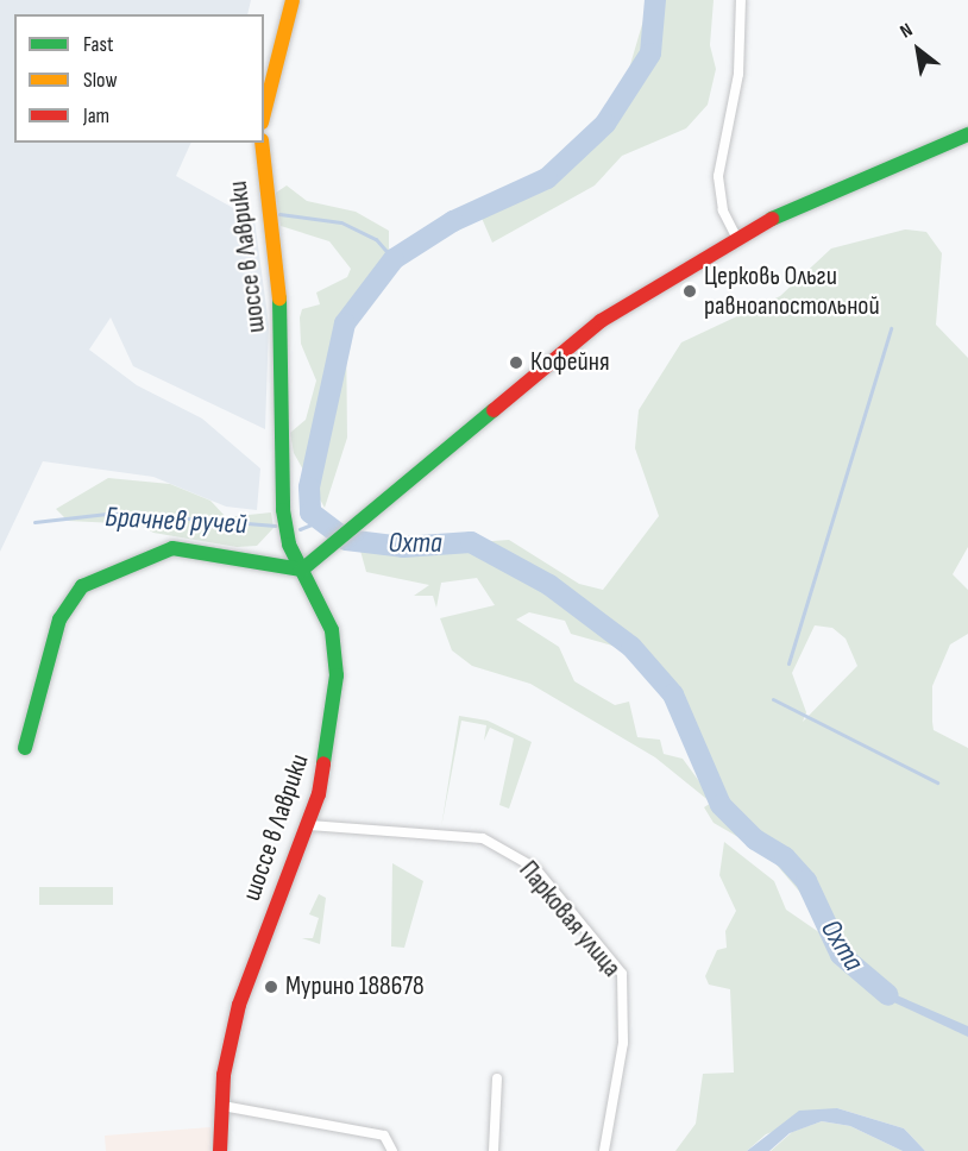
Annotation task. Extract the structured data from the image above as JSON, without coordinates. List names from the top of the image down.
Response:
{
  "streets": {
    "street": ["шоссе в Лаврики", "Парковая улица"]
  },
  "crossings": [
    ["шоссе в Лаврики", "Парковая улица"]
  ],
  "water": ["Брачнев ручей", "Охта"],
  "places": ["Церковь Ольги равноапостольной", "Кофейня", "Мурино 188678"],
  "legend": ["Fast", "Slow", "Jam"],
  "north": "top left"
}
